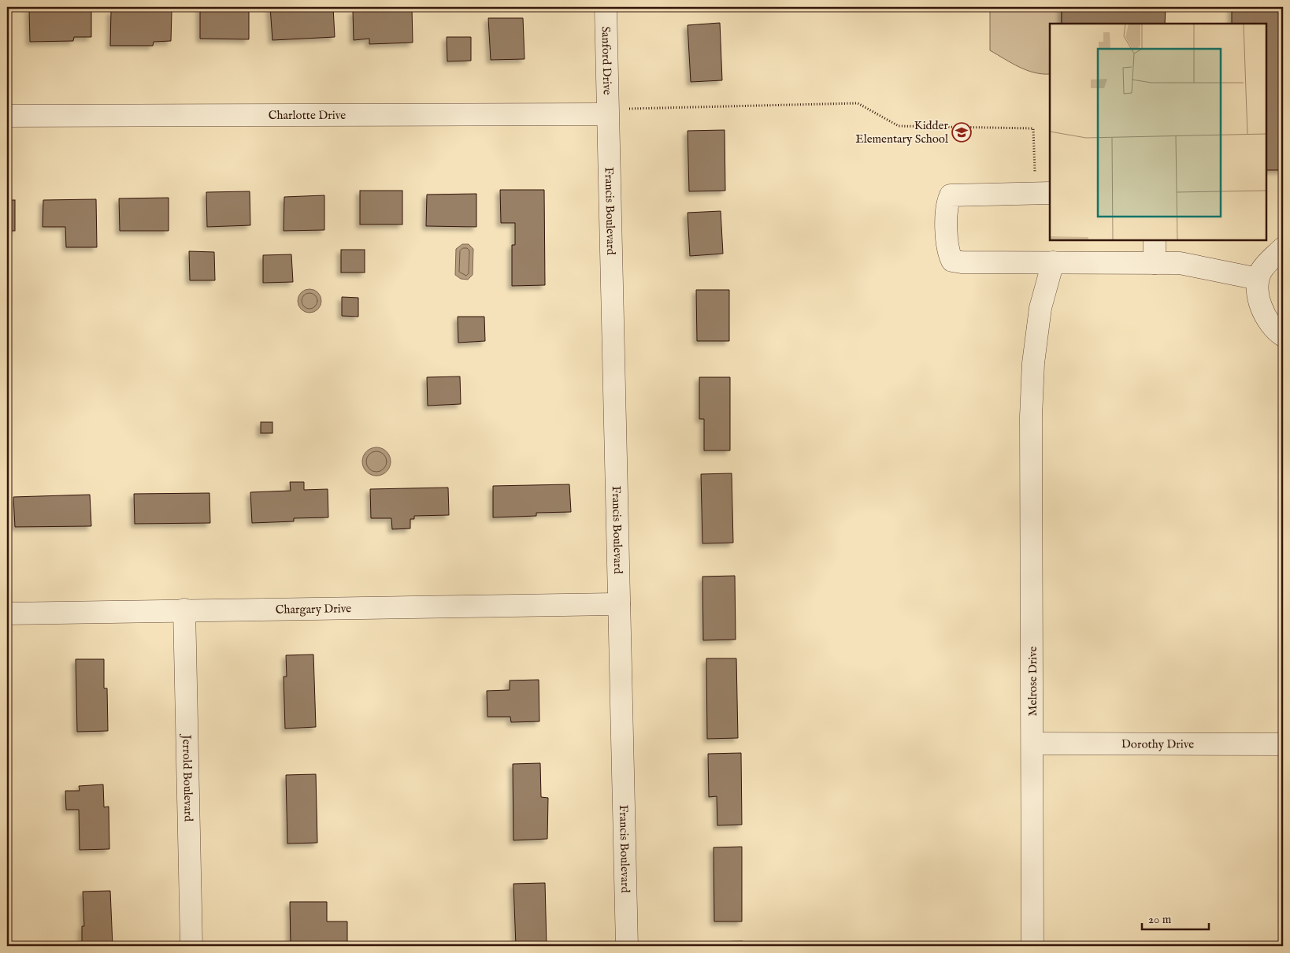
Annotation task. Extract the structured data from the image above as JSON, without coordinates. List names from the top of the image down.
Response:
{
  "streets": {
    "street": [
      "Sanford Drive",
      "Charlotte Drive",
      "Francis Boulevard",
      "Chargary Drive",
      "Melrose Drive",
      "Dorothy Drive",
      "Jerrold Boulevard"
    ]
  },
  "crossings": [
    ["Sanford Drive", "Charlotte Drive"],
    ["Sanford Drive", "Francis Boulevard"],
    ["Charlotte Drive", "Francis Boulevard"],
    ["Francis Boulevard", "Chargary Drive"],
    ["Chargary Drive", "Jerrold Boulevard"],
    ["Melrose Drive", "Dorothy Drive"]
  ],
  "places": {
    "school or university": ["Kidder Elementary School"]
  },
  "scale_bar": "20 m"
}
